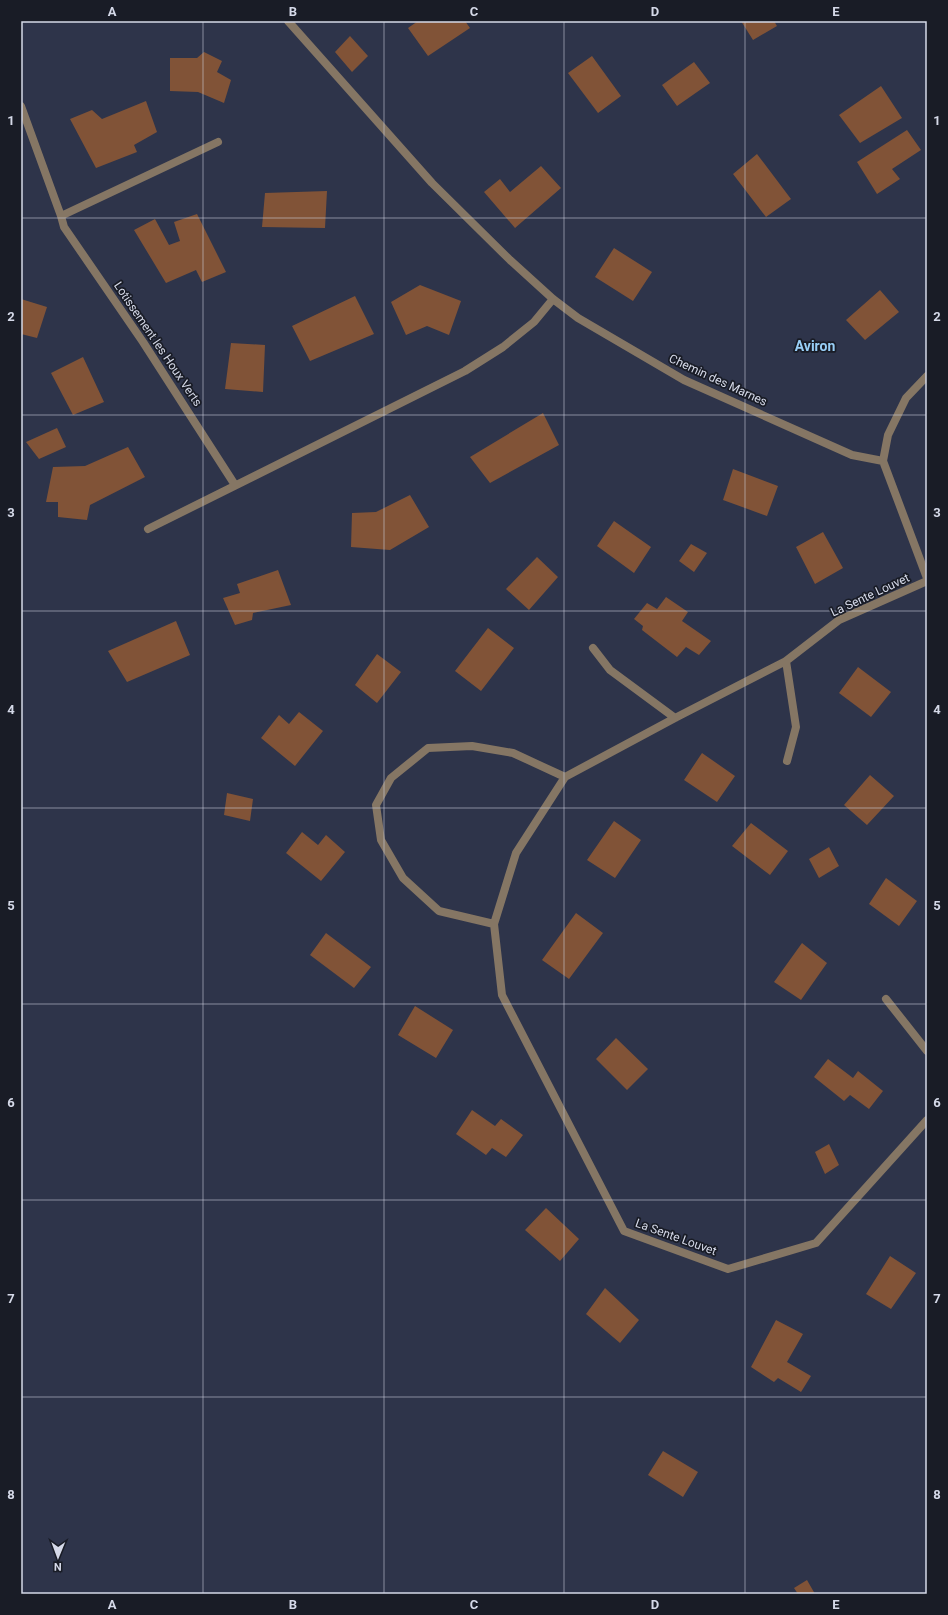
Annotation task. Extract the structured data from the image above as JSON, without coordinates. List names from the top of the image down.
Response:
{
  "streets": {
    "street": ["Lotissement les Houx Verts", "Chemin des Marnes", "La Sente Louvet"]
  },
  "districts": ["Aviron"],
  "north": "bottom",
  "grid": {
    "columns": [
      "A",
      "B",
      "C",
      "D",
      "E"
    ],
    "rows": [
      "1",
      "2",
      "3",
      "4",
      "5",
      "6",
      "7",
      "8"
    ]
  }
}
